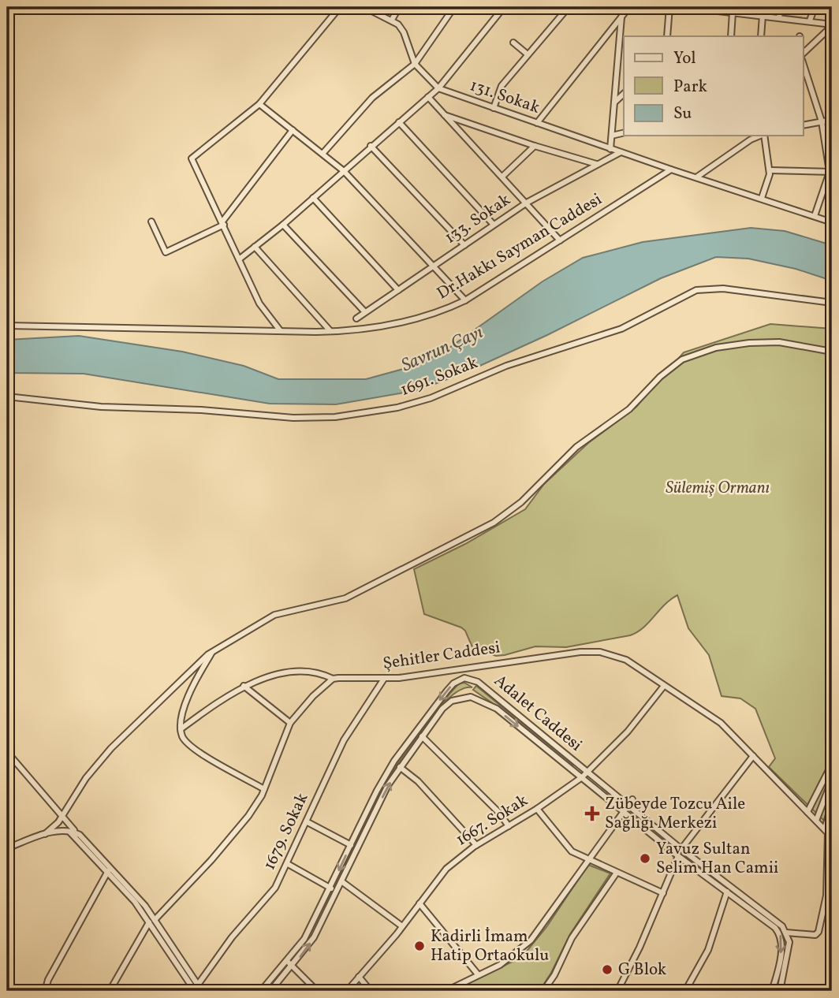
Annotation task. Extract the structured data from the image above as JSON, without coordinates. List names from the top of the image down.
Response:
{
  "streets": {
    "street": [
      "131. Sokak",
      "133. Sokak",
      "Dr.Hakkı Sayman Caddesi",
      "1691. Sokak",
      "Şehitler Caddesi",
      "Adalet Caddesi",
      "1667. Sokak",
      "1679. Sokak"
    ]
  },
  "crossings": [
    ["131. Sokak", "133. Sokak"],
    ["131. Sokak", "Dr.Hakkı Sayman Caddesi"],
    ["Şehitler Caddesi", "1667. Sokak"],
    ["Şehitler Caddesi", "1679. Sokak"],
    ["Adalet Caddesi", "1667. Sokak"]
  ],
  "water": ["Savrun Çayı"],
  "parks": ["Sülemiş Ormanı"],
  "places": {
    "health": ["Zübeyde Tozcu Aile Sağlığı Merkezi"],
    "other": ["Yavuz Sultan Selim Han Camii", "Kadirli İmam Hatip Ortaokulu", "G Blok"]
  },
  "legend": ["Yol", "Park", "Su"]
}
